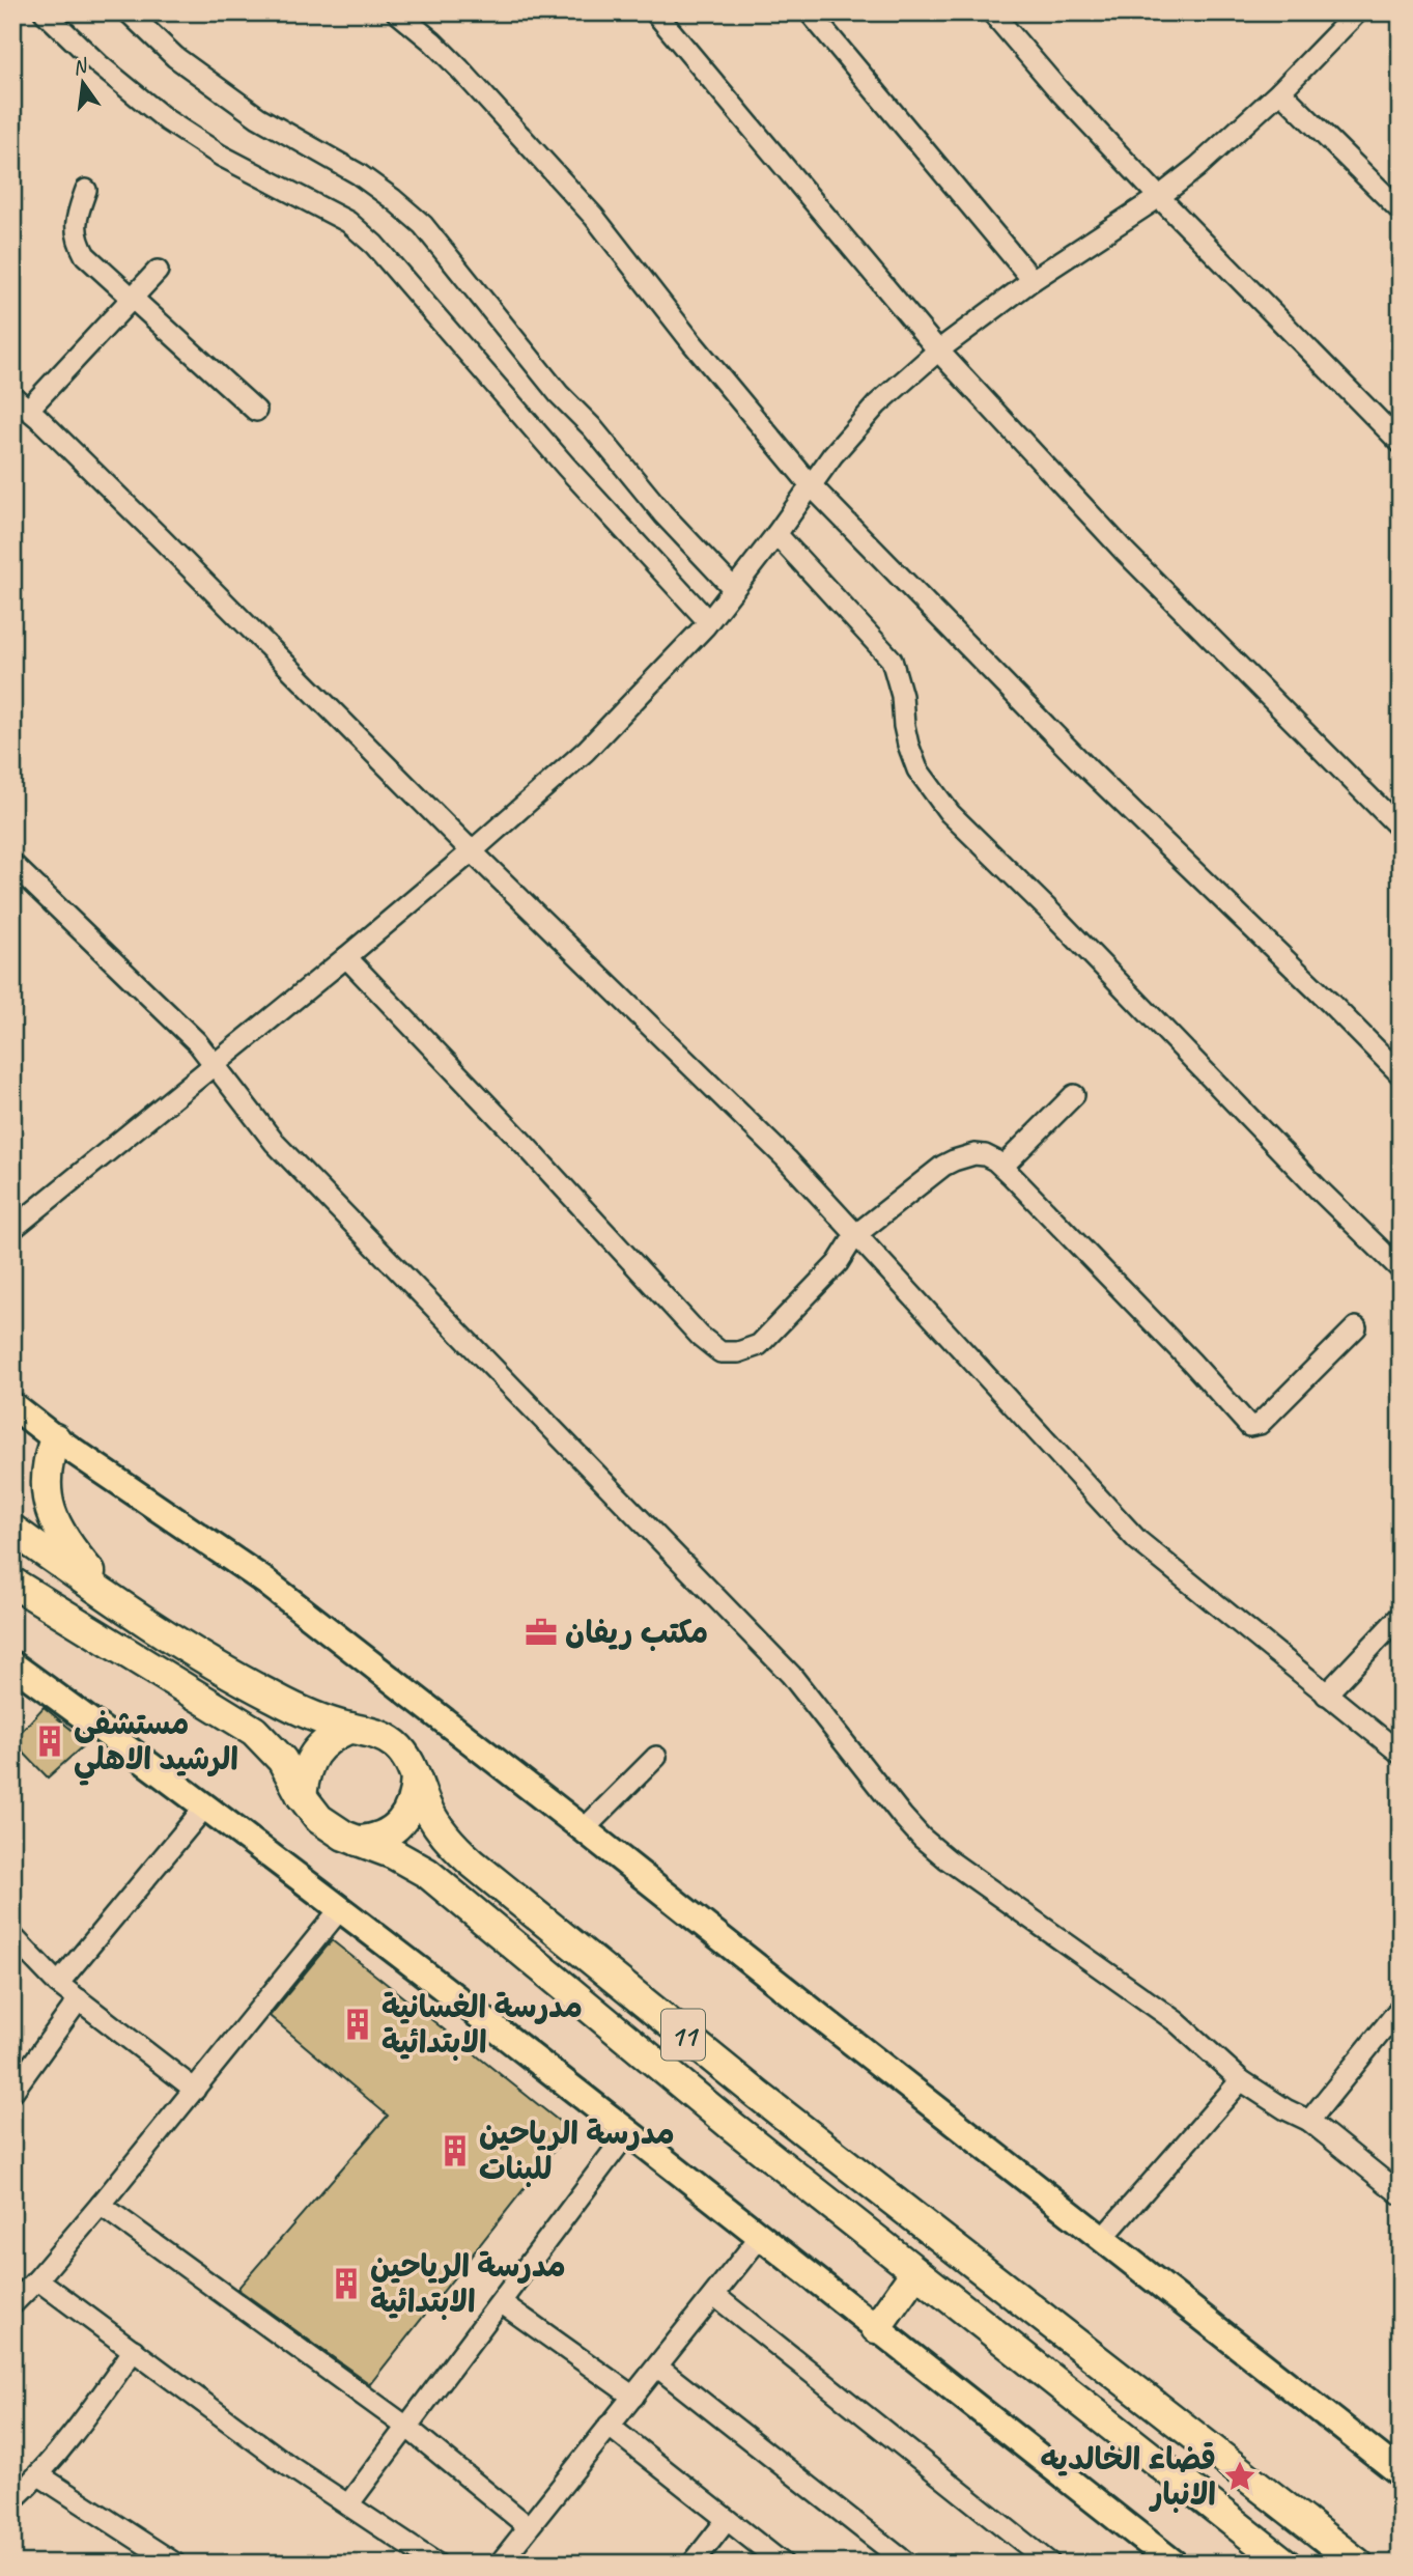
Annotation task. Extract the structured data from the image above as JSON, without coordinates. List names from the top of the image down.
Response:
{
  "streets": {
    "highway": ["11"]
  },
  "places": {
    "office": ["مكتب ريفان"],
    "building": [
      "مستشفى الرشيد الاهلي",
      "مدرسة الغسانية الابتدائية",
      "مدرسة الرياحين للبنات",
      "مدرسة الرياحين الابتدائية"
    ],
    "place": ["قضاء الخالديه الانبار"]
  },
  "north": "top"
}
